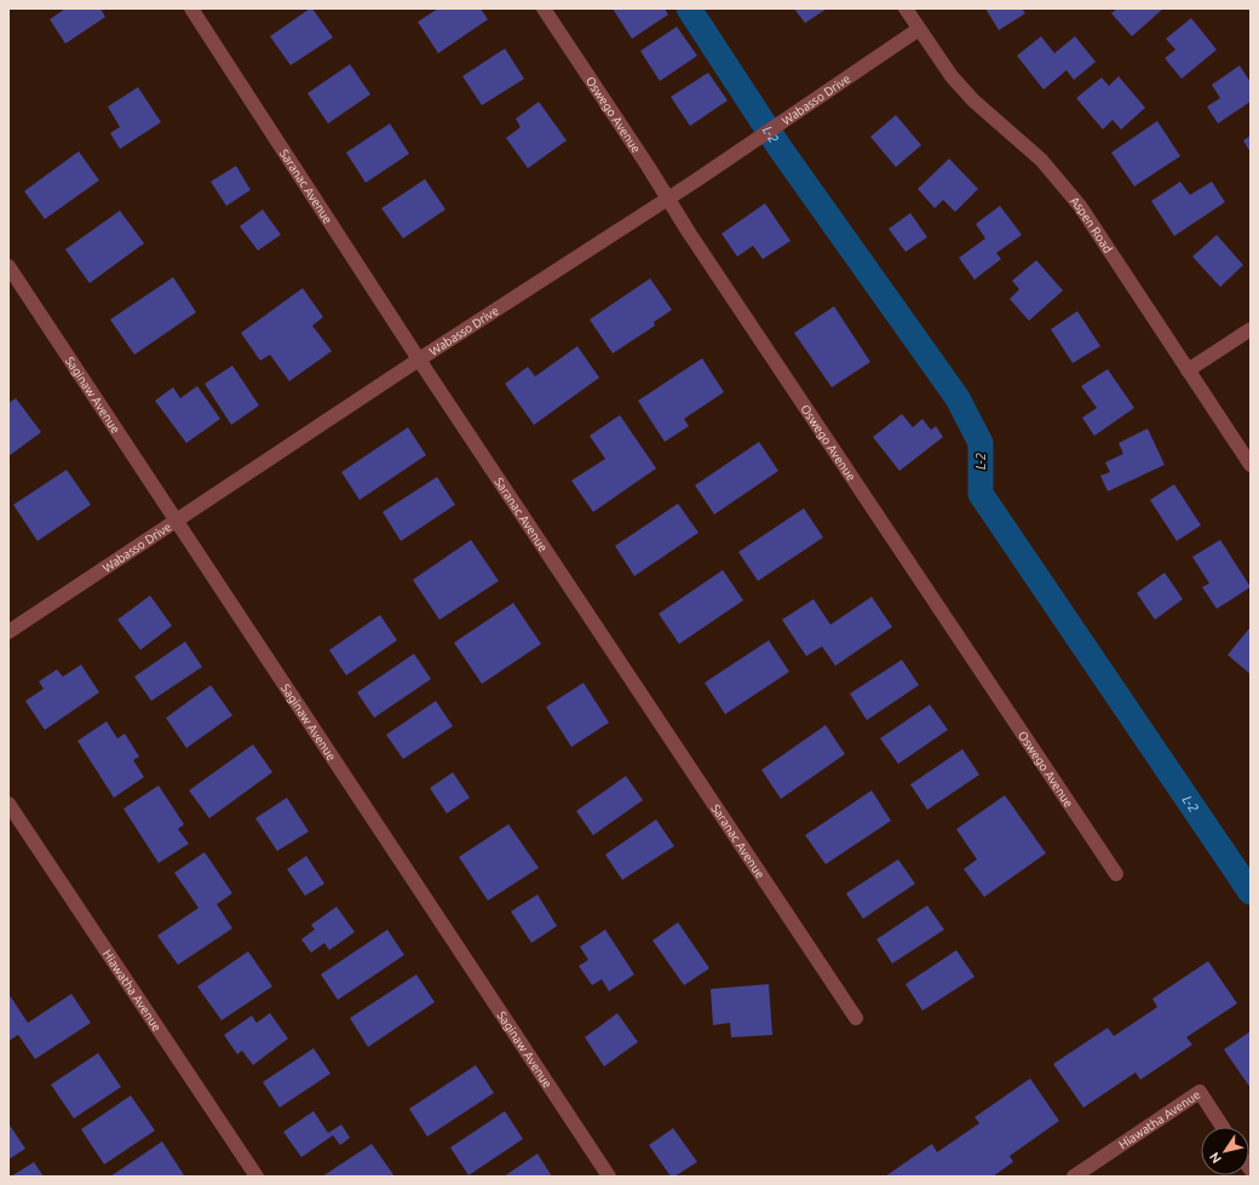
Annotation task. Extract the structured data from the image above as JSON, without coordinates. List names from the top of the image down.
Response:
{
  "streets": {
    "street": [
      "Wabasso Drive",
      "Oswego Avenue",
      "Saranac Avenue",
      "Aspen Road",
      "Saginaw Avenue",
      "Hiawatha Avenue"
    ]
  },
  "crossings": [
    ["Wabasso Drive", "Oswego Avenue"],
    ["Wabasso Drive", "Saranac Avenue"],
    ["Wabasso Drive", "Aspen Road"],
    ["Wabasso Drive", "Saginaw Avenue"]
  ],
  "water": ["L-2"],
  "north": "bottom left"
}
